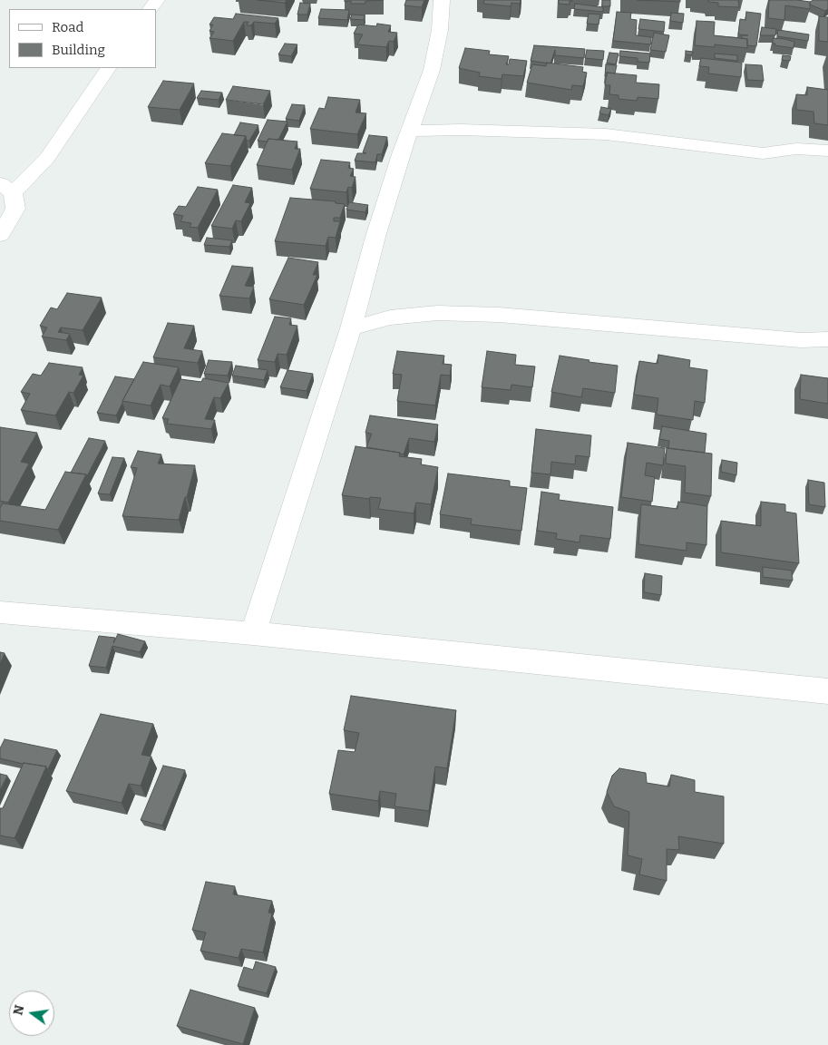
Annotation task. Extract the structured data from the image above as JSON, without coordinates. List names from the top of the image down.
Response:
{
  "legend": ["Road", "Building"],
  "north": "left"
}
